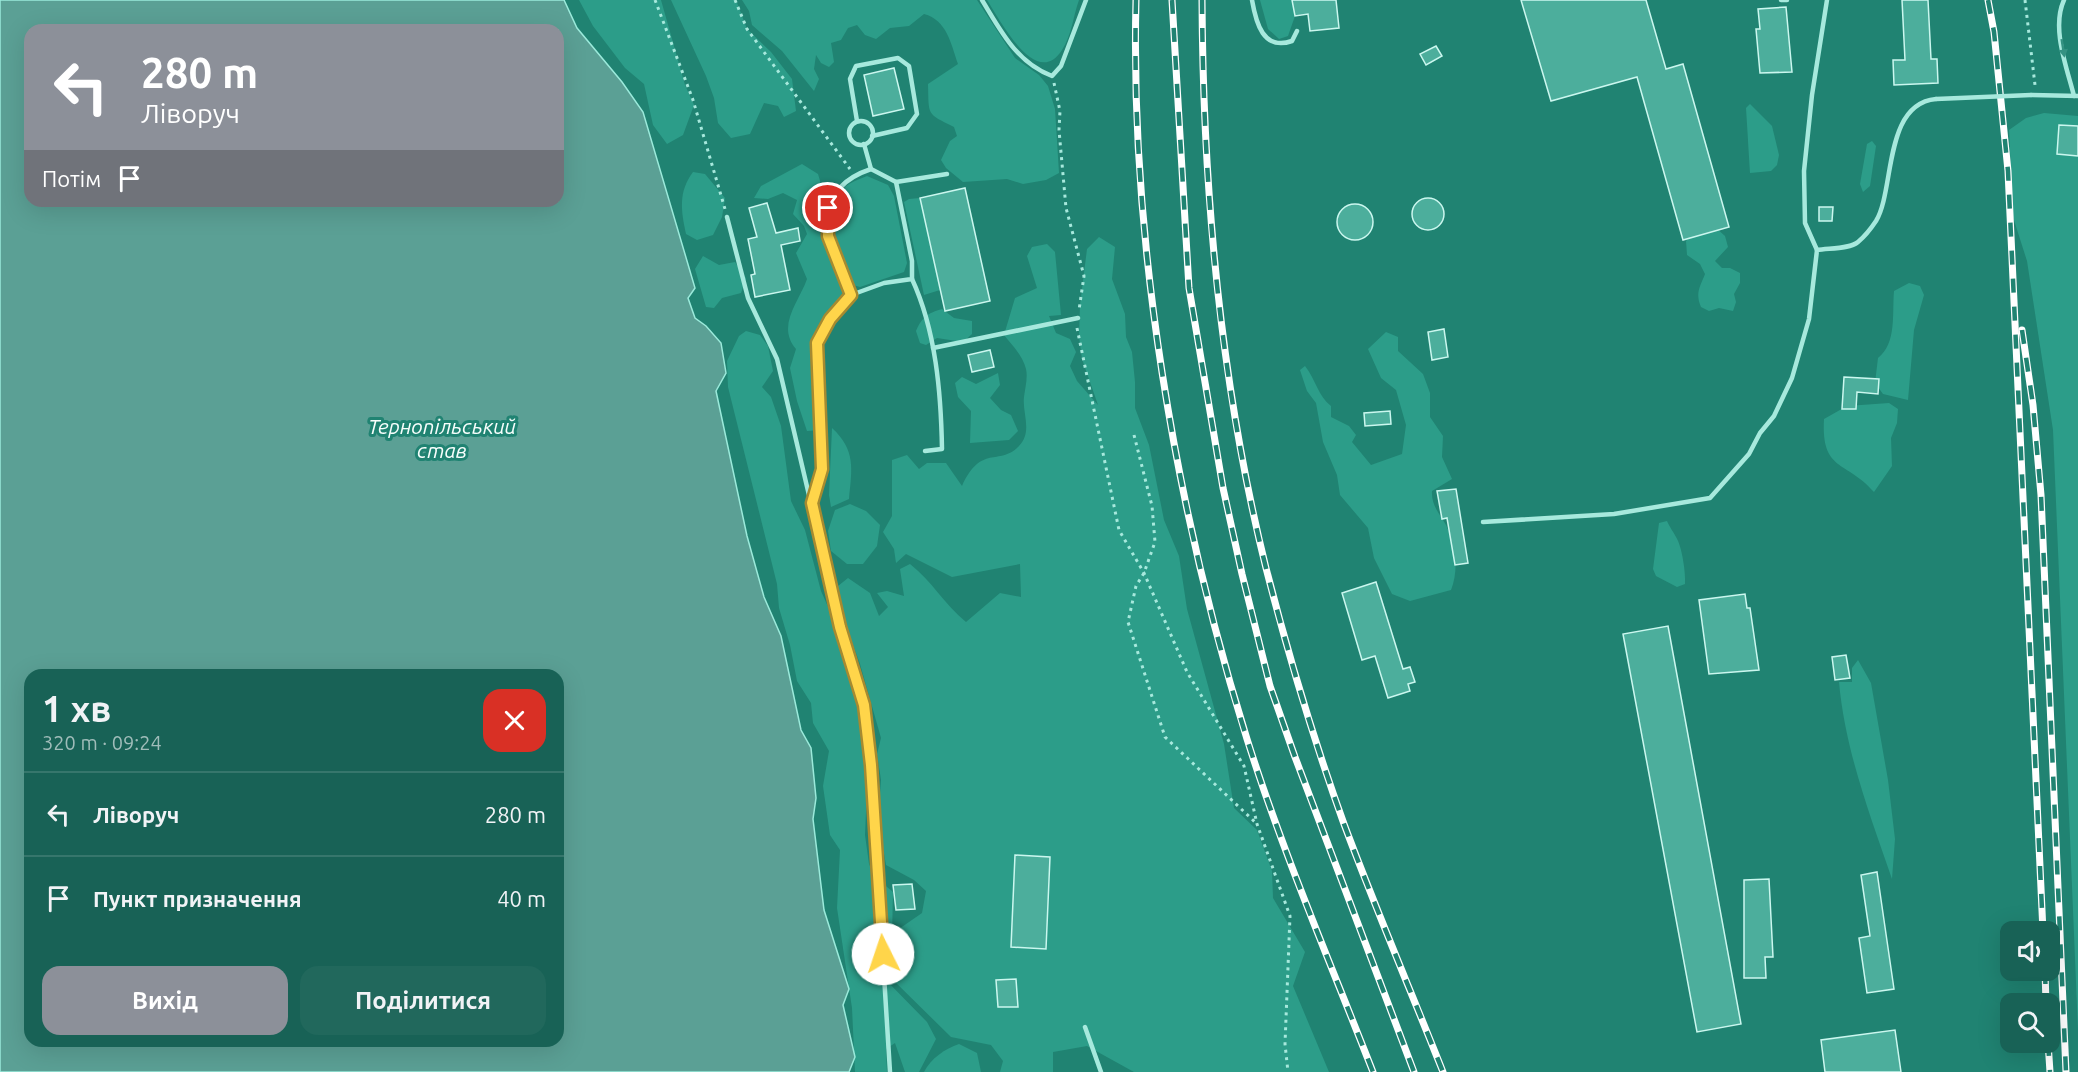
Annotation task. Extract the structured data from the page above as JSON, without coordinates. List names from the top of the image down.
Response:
{
  "water": ["Тернопільський став"],
  "page": {
    "turn": ["280 m", "Ліворуч"],
    "then": "Потім",
    "heading": ["1 хв", "320 m · 09:24"],
    "list": [
      {
        "name": "Ліворуч",
        "value": "280 m"
      },
      {
        "name": "Пункт призначення",
        "value": "40 m"
      }
    ],
    "buttons": ["Вихід", "Поділитися"]
  }
}
